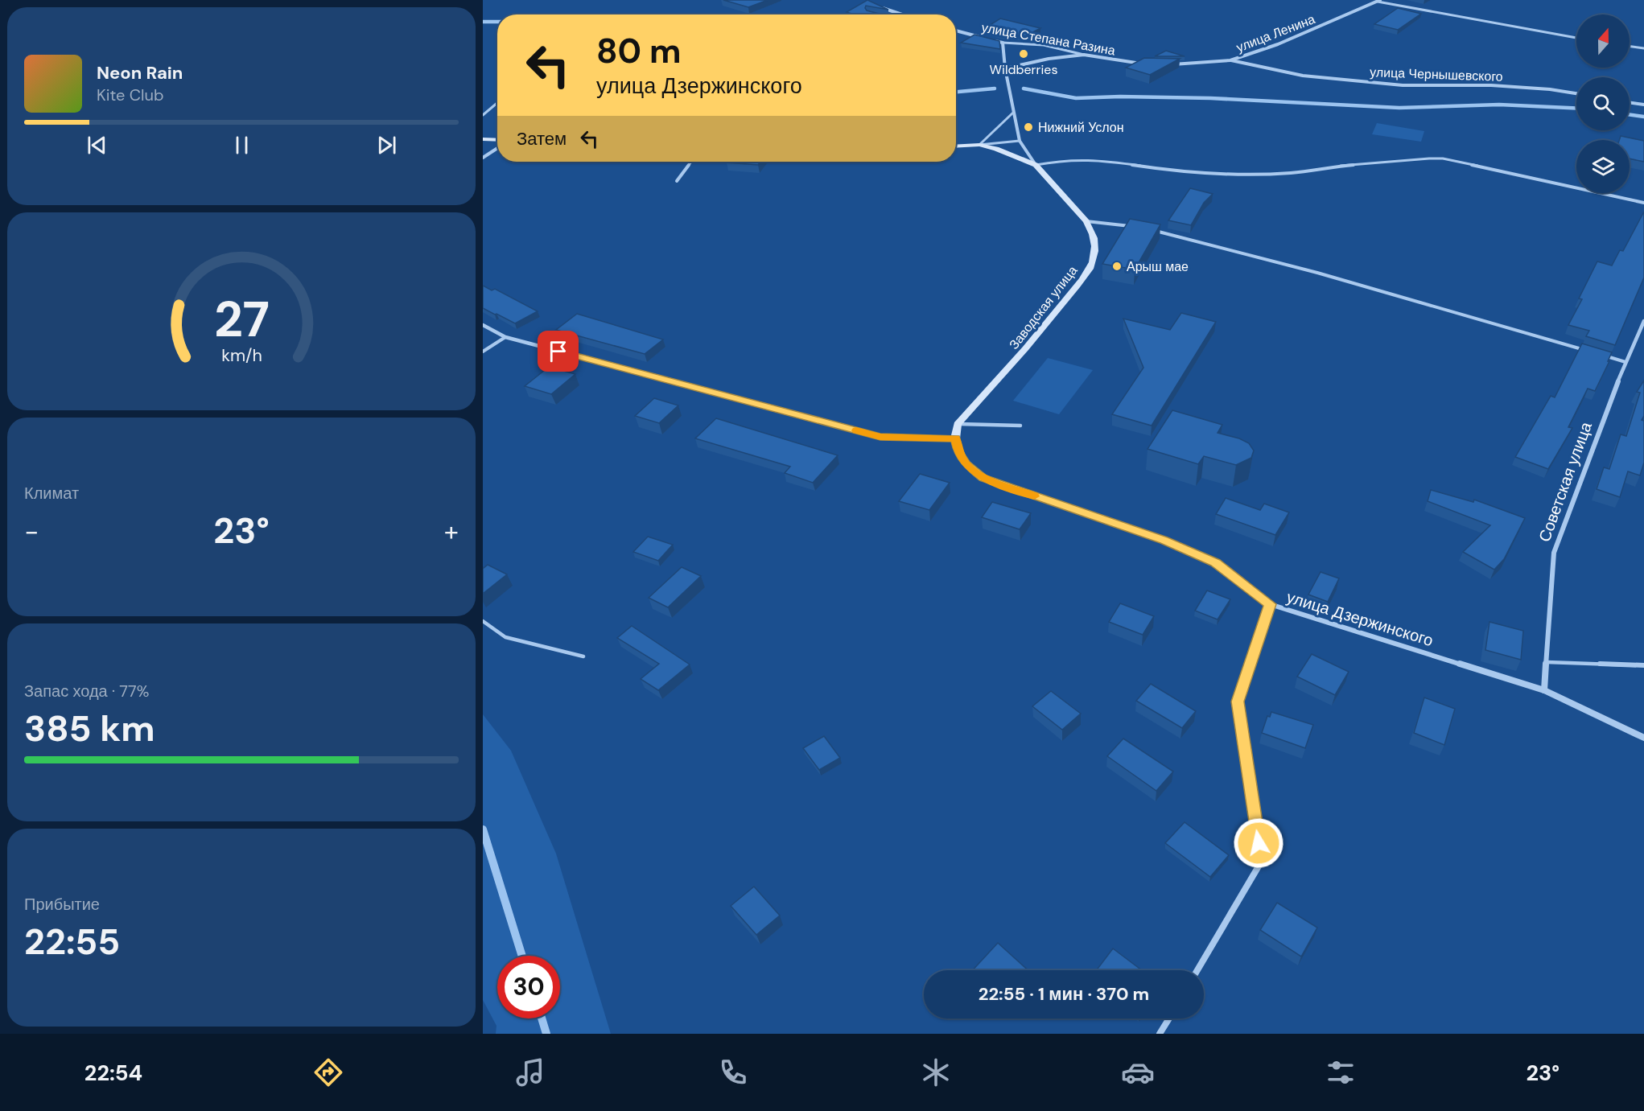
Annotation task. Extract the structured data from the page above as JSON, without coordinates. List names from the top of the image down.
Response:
{
  "streets": {
    "street": [
      "улица Ленина",
      "улица Степана Разина",
      "улица Чернышевского",
      "Заводская улица",
      "Советская улица",
      "улица Дзержинского"
    ]
  },
  "crossings": [
    ["улица Ленина", "улица Чернышевского"],
    ["Советская улица", "улица Дзержинского"]
  ],
  "places": ["Wildberries", "Нижний Услон", "Арыш мае"],
  "north": "top",
  "page": {
    "turn": ["80 m", "улица Дзержинского"],
    "song": ["Neon Rain", "Kite Club"],
    "then": "Затем",
    "tile": [
      "Климат",
      ["Запас хода · 77%", "385 km"],
      ["Прибытие", "22:55"]
    ],
    "heat": ["−", "23°", "+"],
    "limit": "30",
    "trip": "22:55 · 1 мин · 370 m",
    "tabs": ["22:54", "23°"],
    "gauge": ["27", "km/h"]
  }
}
